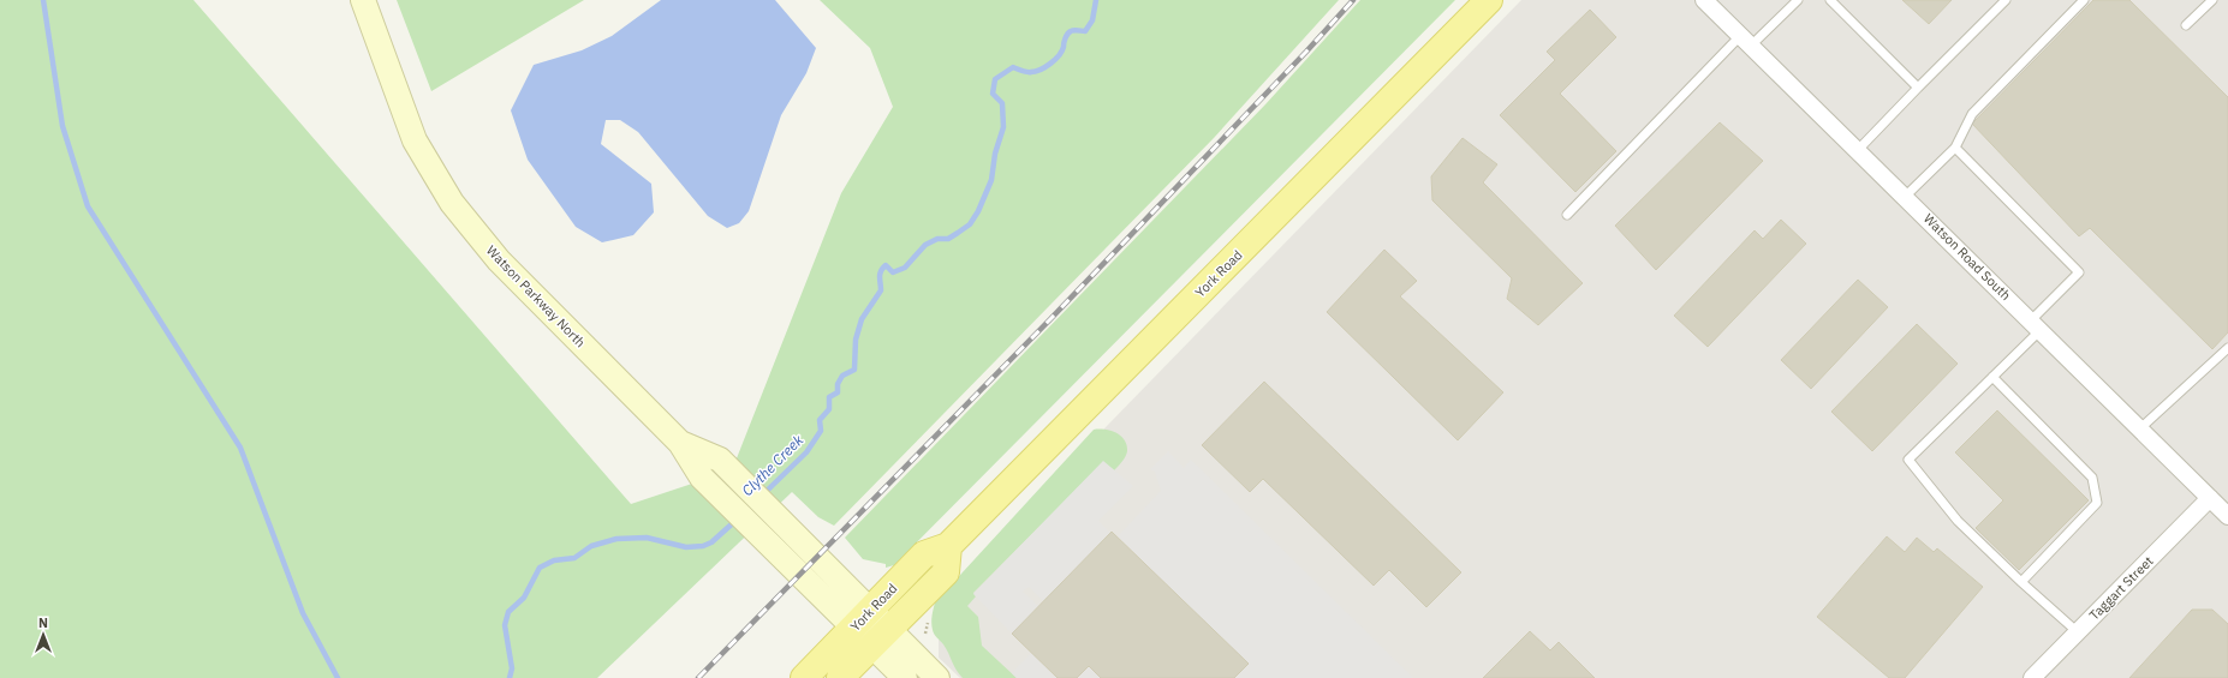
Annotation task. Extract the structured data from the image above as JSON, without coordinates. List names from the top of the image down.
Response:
{
  "streets": {
    "main road": ["York Road", "Watson Parkway North"],
    "street": ["Watson Road South", "Taggart Street"]
  },
  "crossings": [
    ["Watson Road South", "Taggart Street"],
    ["York Road", "Watson Parkway North"]
  ],
  "water": ["Clythe Creek"],
  "north": "top"
}
